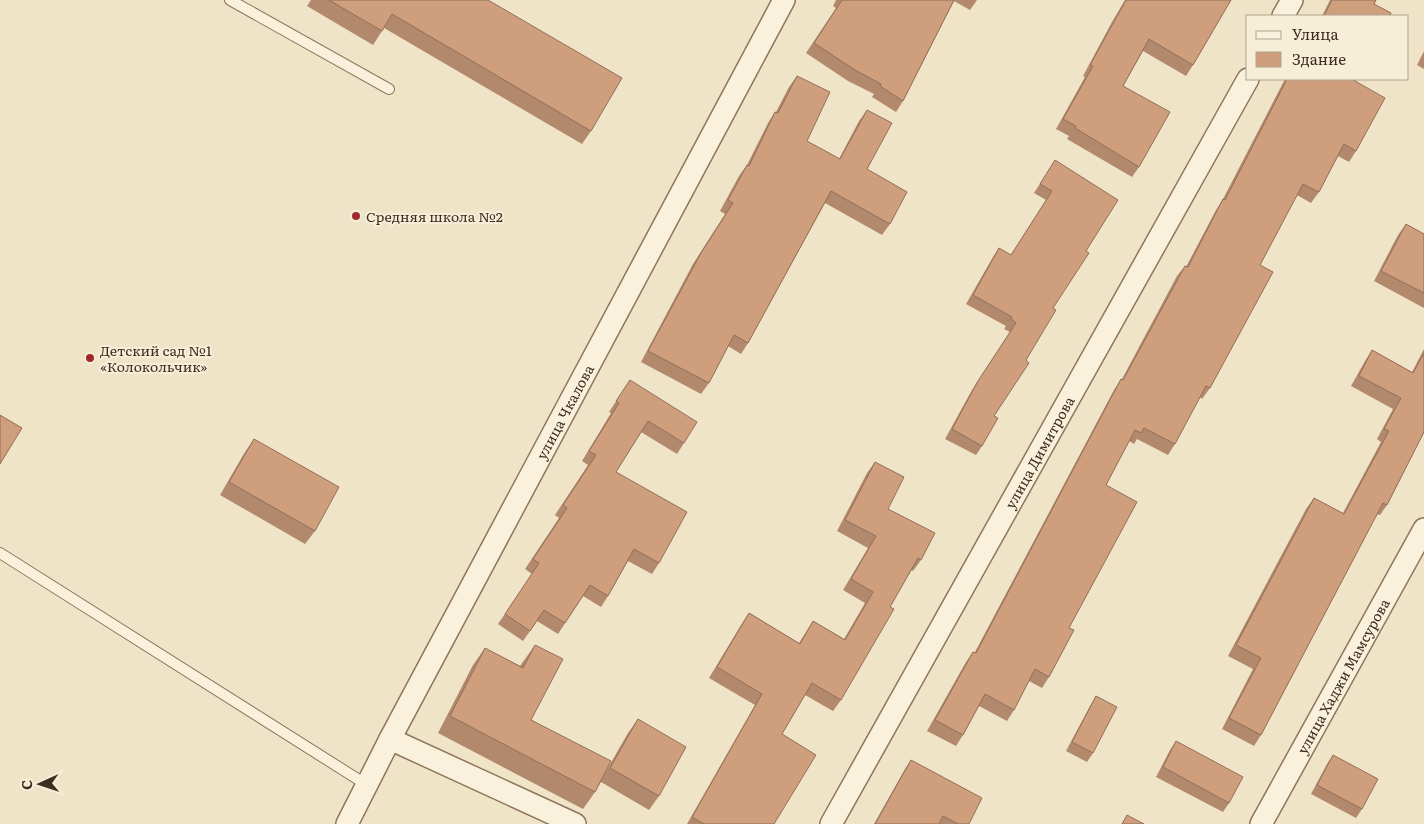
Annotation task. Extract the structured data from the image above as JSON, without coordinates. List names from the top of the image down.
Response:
{
  "streets": {
    "street": ["улица Чкалова", "улица Димитрова", "улица Хаджи Мамсурова"]
  },
  "places": ["Средняя школа №2", "Детский сад №1 «Колокольчик»"],
  "legend": ["Улица", "Здание"],
  "north": "left"
}
